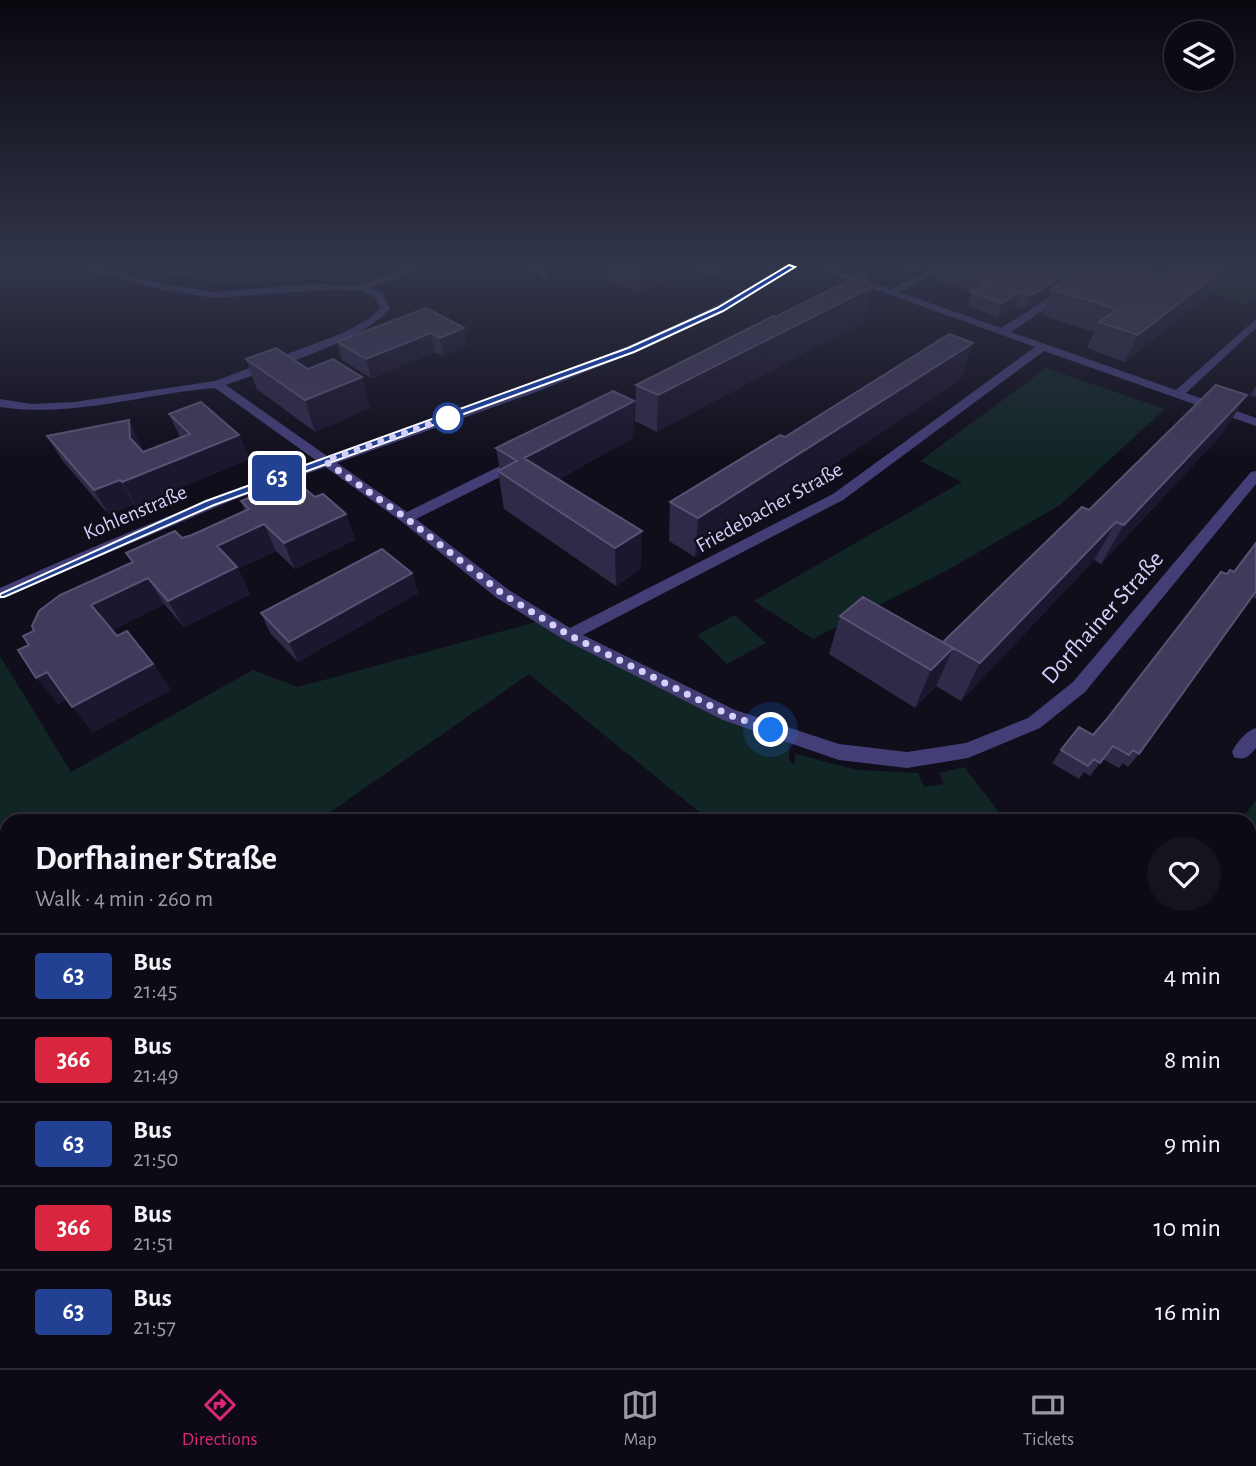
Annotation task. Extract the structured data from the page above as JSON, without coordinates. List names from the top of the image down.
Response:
{
  "streets": {
    "street": ["Friedebacher Straße", "Kohlenstraße", "Dorfhainer Straße"]
  },
  "crossings": [
    ["Friedebacher Straße", "Dorfhainer Straße"],
    ["Kohlenstraße", "Dorfhainer Straße"]
  ],
  "lines": ["bus line 63"],
  "page": {
    "on_map": "63",
    "heading": ["Dorfhainer Straße", "Walk · 4 min · 260 m"],
    "list": [
      {
        "mark": "63",
        "name": "Bus",
        "note": "21:45",
        "value": "4 min"
      },
      {
        "mark": "366",
        "name": "Bus",
        "note": "21:49",
        "value": "8 min"
      },
      {
        "mark": "63",
        "name": "Bus",
        "note": "21:50",
        "value": "9 min"
      },
      {
        "mark": "366",
        "name": "Bus",
        "note": "21:51",
        "value": "10 min"
      },
      {
        "mark": "63",
        "name": "Bus",
        "note": "21:57",
        "value": "16 min"
      }
    ],
    "tabs": ["Directions", "Map", "Tickets"]
  }
}
